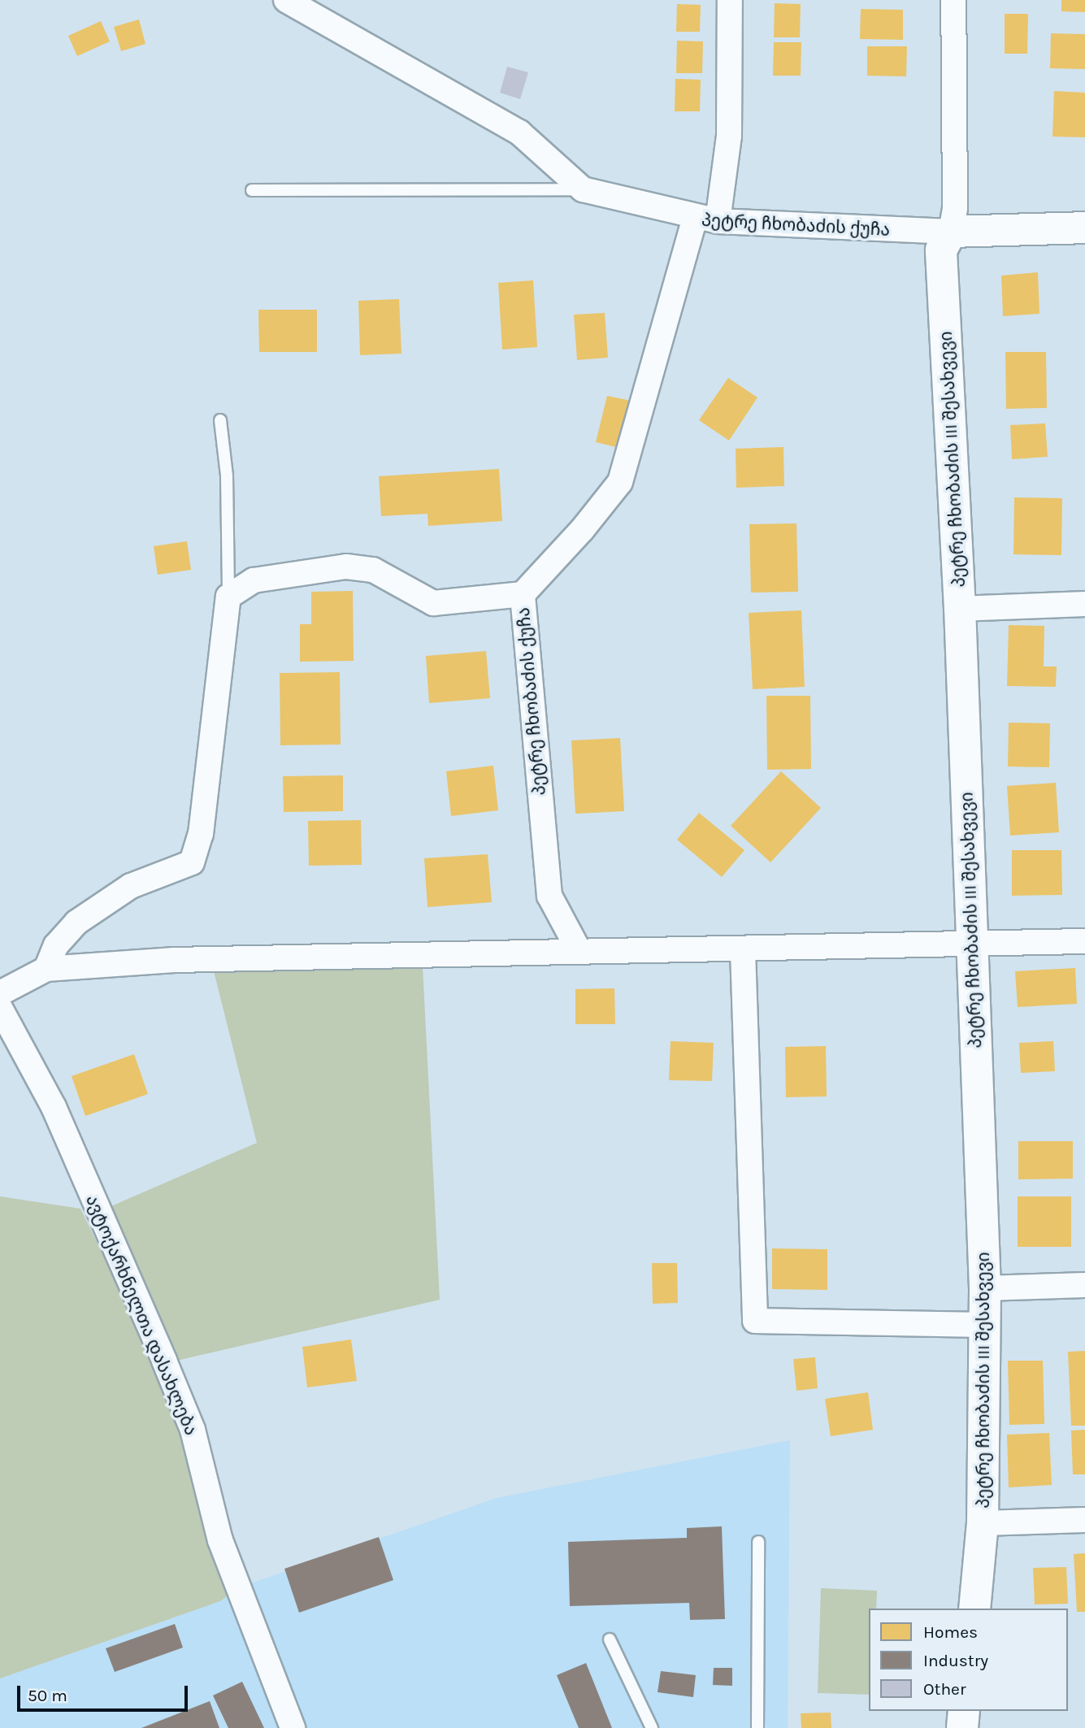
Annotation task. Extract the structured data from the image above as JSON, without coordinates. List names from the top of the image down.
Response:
{
  "streets": {
    "street": ["პეტრე ჩხობაძის ქუჩა", "პეტრე ჩხობაძის III შესახვევი", "ავტოქარხნელთა დასახლება"]
  },
  "crossings": [
    ["პეტრე ჩხობაძის ქუჩა", "პეტრე ჩხობაძის III შესახვევი"]
  ],
  "legend": ["Homes", "Industry", "Other"],
  "scale_bar": "50 m"
}
